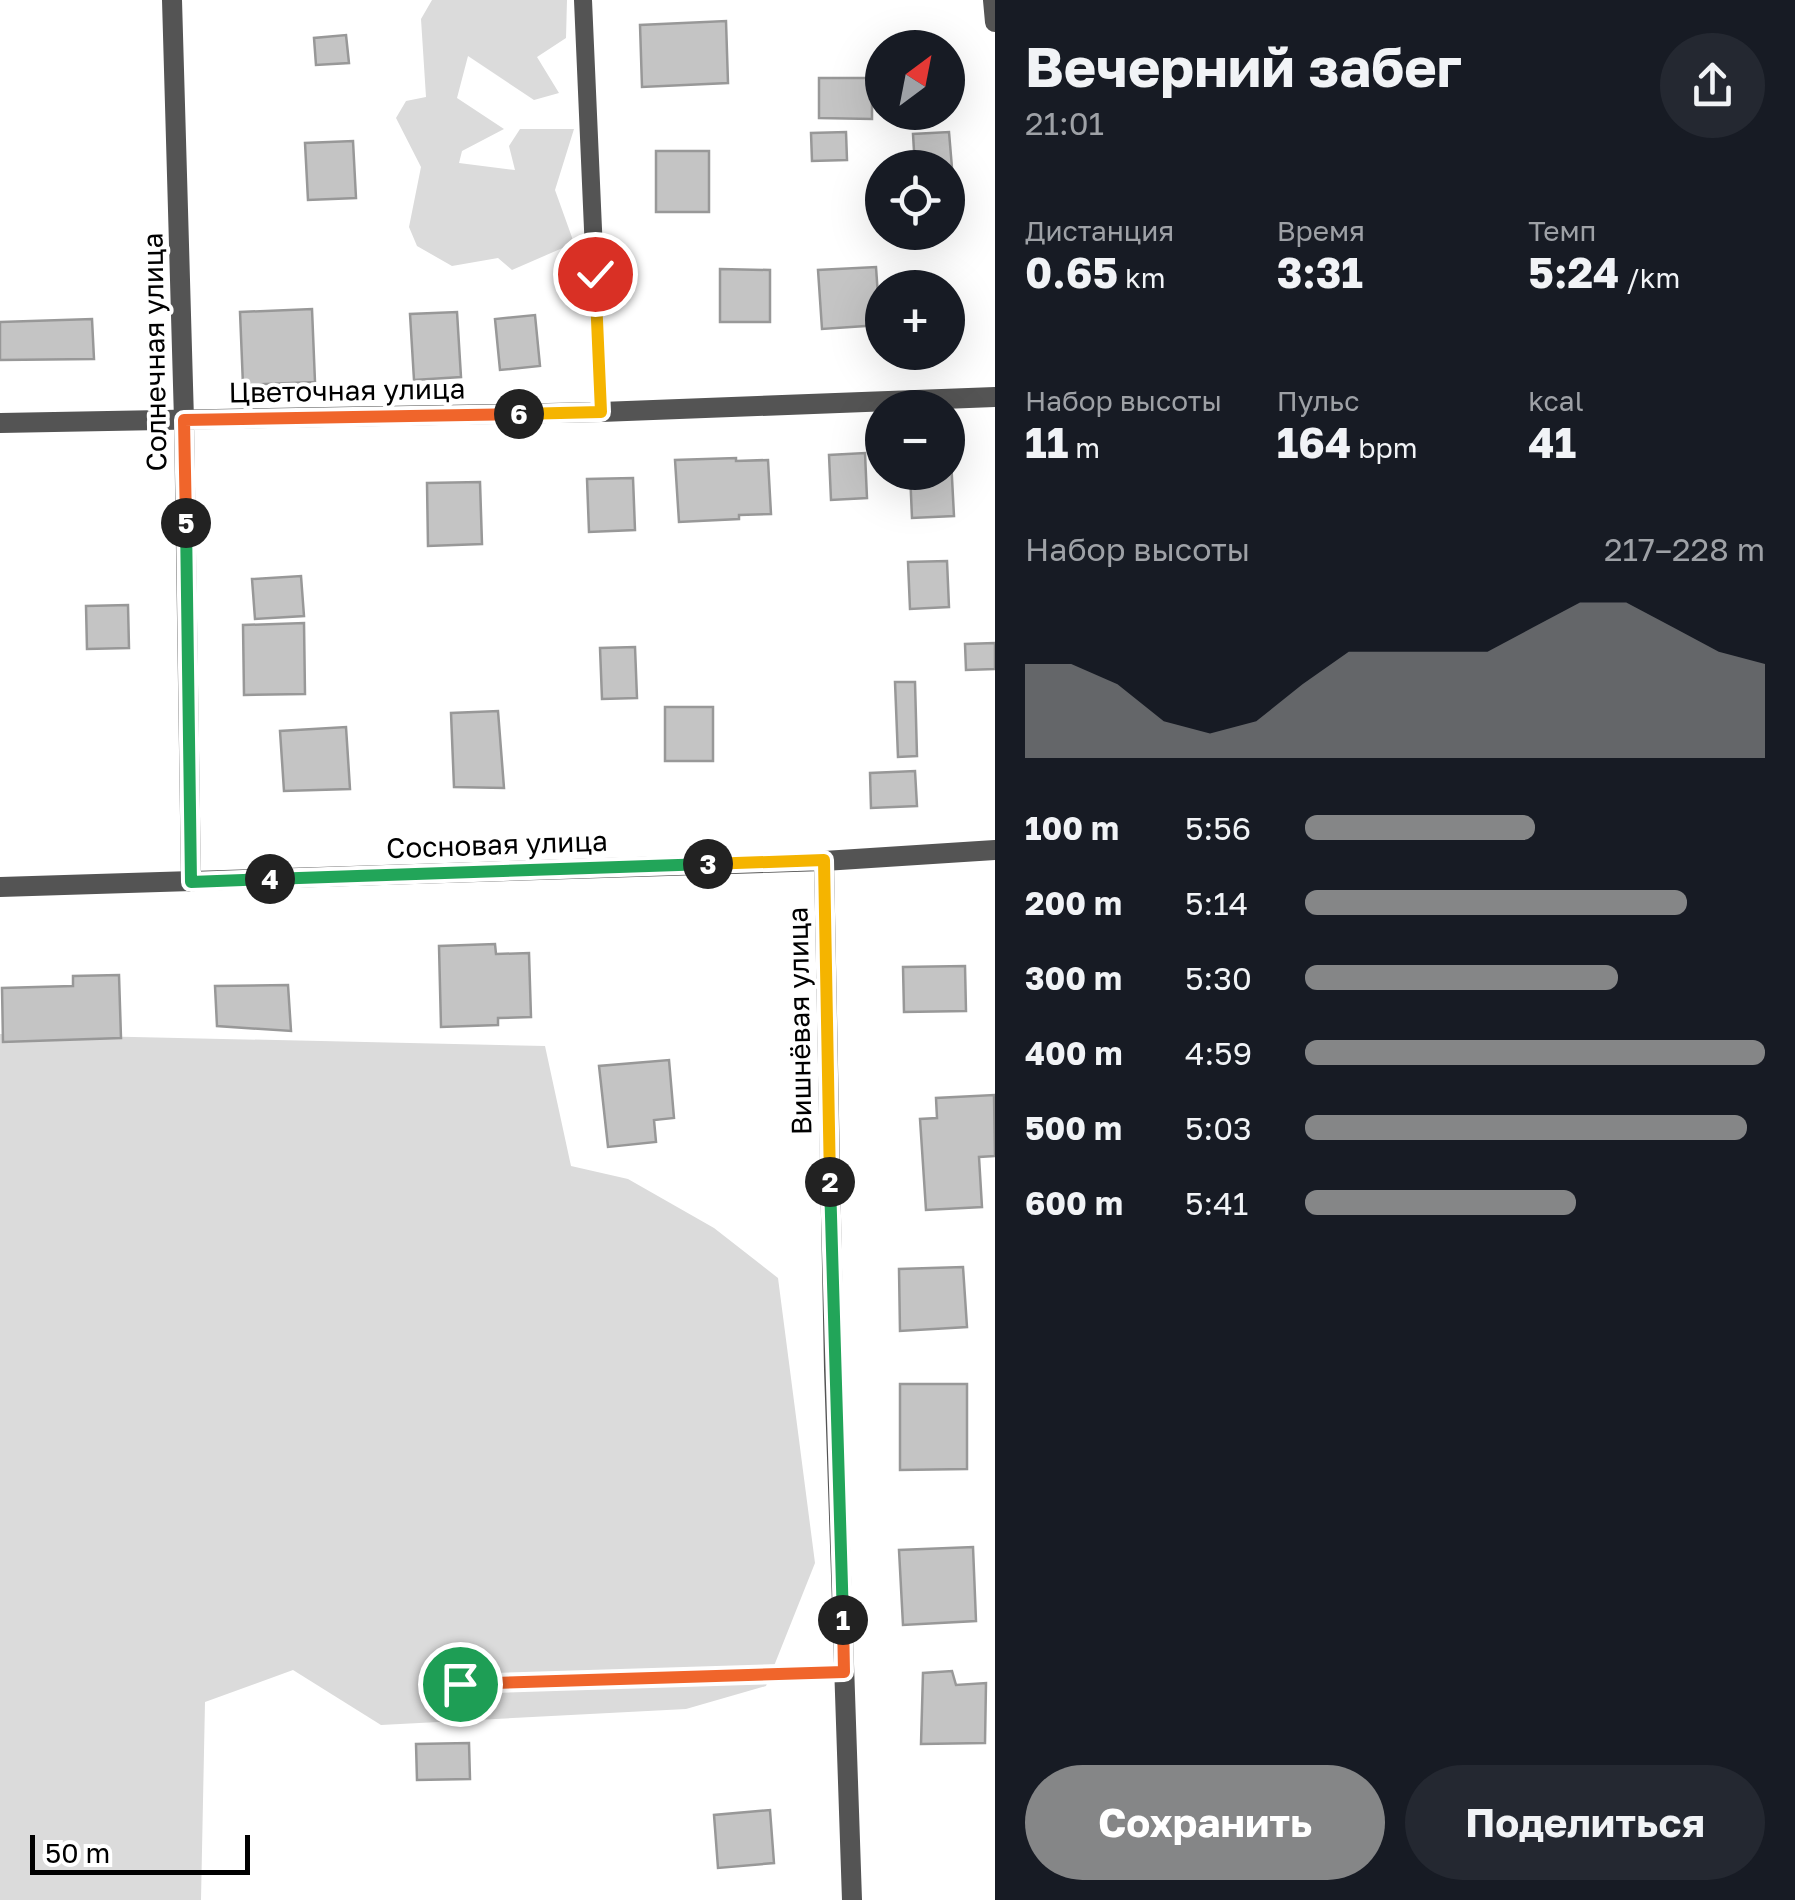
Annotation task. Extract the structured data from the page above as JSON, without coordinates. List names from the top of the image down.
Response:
{
  "streets": {
    "street": [
      "Солнечная улица",
      "Цветочная улица",
      "Сосновая улица",
      "Вишнёвая улица"
    ]
  },
  "crossings": [
    ["Солнечная улица", "Цветочная улица"],
    ["Солнечная улица", "Сосновая улица"],
    ["Сосновая улица", "Вишнёвая улица"]
  ],
  "scale_bar": "50 m",
  "north": "top right",
  "page": {
    "heading": ["Вечерний забег", "21:01"],
    "map_buttons": ["+", "−"],
    "stats": [
      ["Дистанция", "0.65 km"],
      ["Время", "3:31"],
      ["Темп", "5:24 /km"],
      ["Набор высоты", "11 m"],
      ["Пульс", "164 bpm"],
      ["kcal", "41"]
    ],
    "pins": [
      "6",
      "5",
      "3",
      "4",
      "2",
      "1"
    ],
    "chart": ["Набор высоты", "217–228 m"],
    "list": [
      {
        "name": "100 m",
        "note": "5:56"
      },
      {
        "name": "200 m",
        "note": "5:14"
      },
      {
        "name": "300 m",
        "note": "5:30"
      },
      {
        "name": "400 m",
        "note": "4:59"
      },
      {
        "name": "500 m",
        "note": "5:03"
      },
      {
        "name": "600 m",
        "note": "5:41"
      }
    ],
    "buttons": ["Сохранить", "Поделиться"],
    "scale": "50 m"
  }
}
